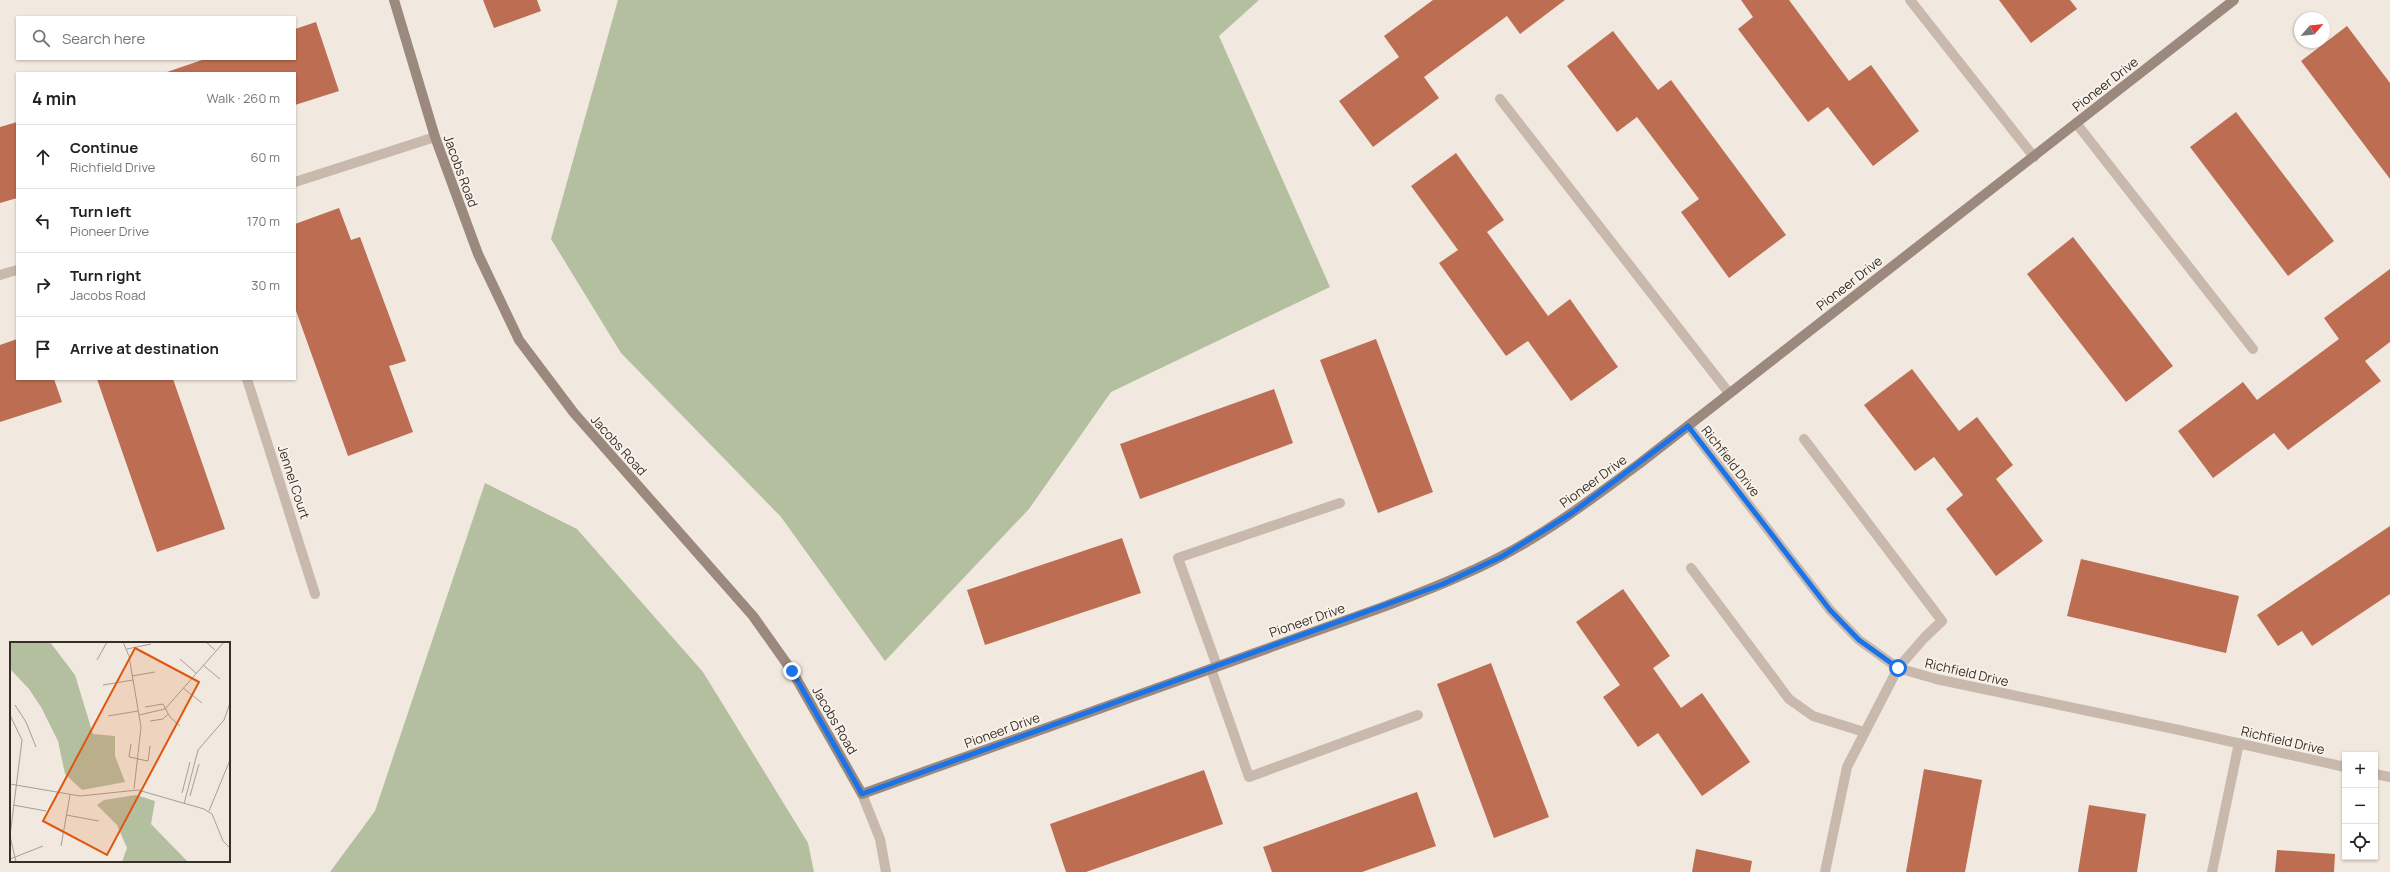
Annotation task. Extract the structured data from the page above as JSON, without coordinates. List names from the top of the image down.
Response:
{
  "streets": {
    "street": [
      "Pioneer Drive",
      "Jacobs Road",
      "Richfield Drive",
      "Jennel Court"
    ]
  },
  "crossings": [
    ["Pioneer Drive", "Jacobs Road"],
    ["Pioneer Drive", "Richfield Drive"]
  ],
  "north": "top right",
  "page": {
    "search": "Search here",
    "heading": ["4 min", "Walk · 260 m"],
    "list": [
      ["Continue", "Richfield Drive", "60 m"],
      ["Turn left", "Pioneer Drive", "170 m"],
      ["Turn right", "Jacobs Road", "30 m"],
      "Arrive at destination"
    ],
    "map_buttons": ["+", "−"]
  }
}
